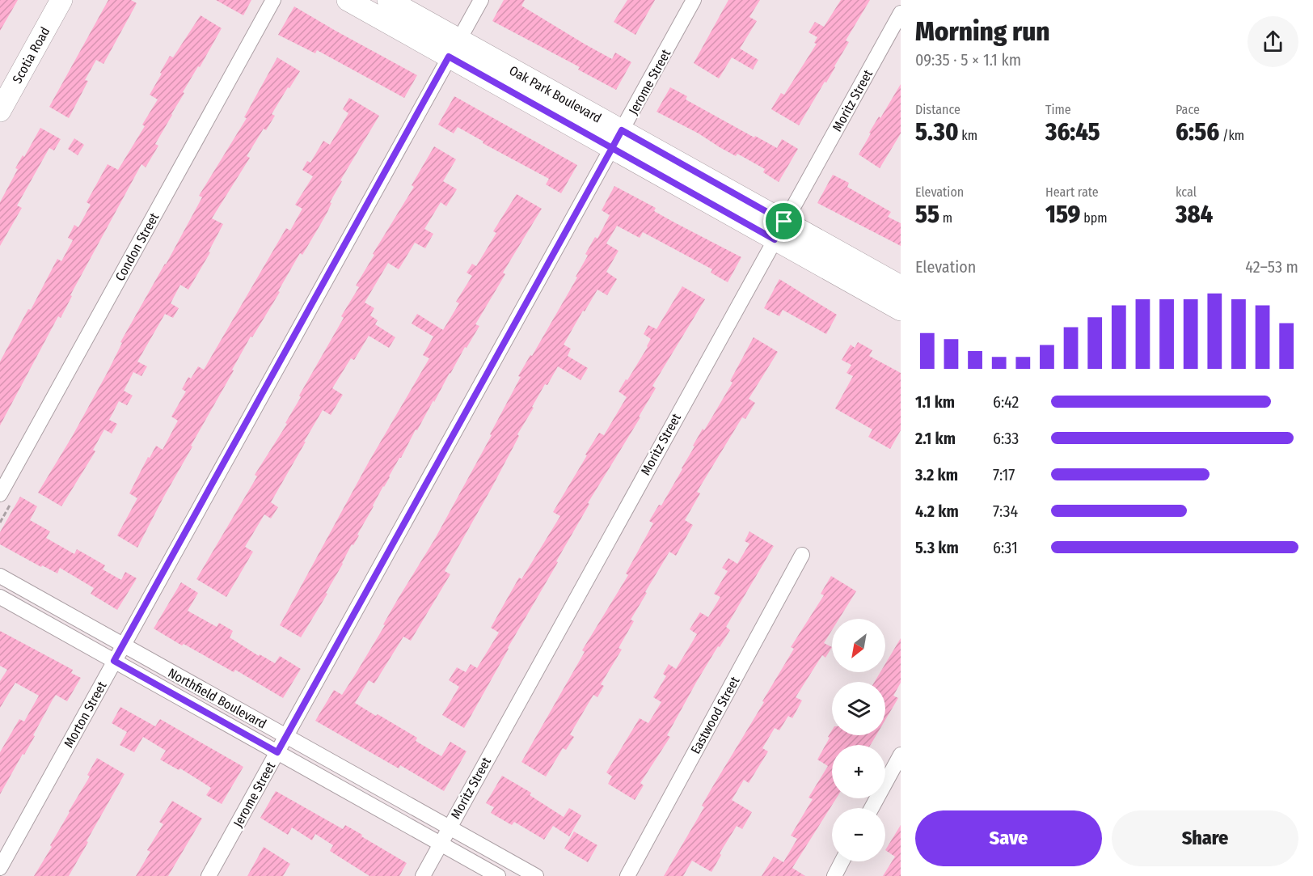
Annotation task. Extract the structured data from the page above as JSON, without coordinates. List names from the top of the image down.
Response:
{
  "streets": {
    "street": [
      "Scotia Road",
      "Jerome Street",
      "Oak Park Boulevard",
      "Moritz Street",
      "Condon Street",
      "Northfield Boulevard",
      "Morton Street",
      "Eastwood Street"
    ]
  },
  "crossings": [
    ["Jerome Street", "Oak Park Boulevard"],
    ["Jerome Street", "Northfield Boulevard"],
    ["Oak Park Boulevard", "Moritz Street"],
    ["Oak Park Boulevard", "Morton Street"],
    ["Moritz Street", "Northfield Boulevard"],
    ["Northfield Boulevard", "Morton Street"]
  ],
  "north": "bottom left",
  "page": {
    "heading": ["Morning run", "09:35 · 5 × 1.1 km"],
    "stats": [
      ["Distance", "5.30 km"],
      ["Time", "36:45"],
      ["Pace", "6:56 /km"],
      ["Elevation", "55 m"],
      ["Heart rate", "159 bpm"],
      ["kcal", "384"]
    ],
    "chart": ["Elevation", "42–53 m"],
    "list": [
      {
        "name": "1.1 km",
        "note": "6:42"
      },
      {
        "name": "2.1 km",
        "note": "6:33"
      },
      {
        "name": "3.2 km",
        "note": "7:17"
      },
      {
        "name": "4.2 km",
        "note": "7:34"
      },
      {
        "name": "5.3 km",
        "note": "6:31"
      }
    ],
    "map_buttons": ["+", "−"],
    "buttons": ["Save", "Share"]
  }
}
